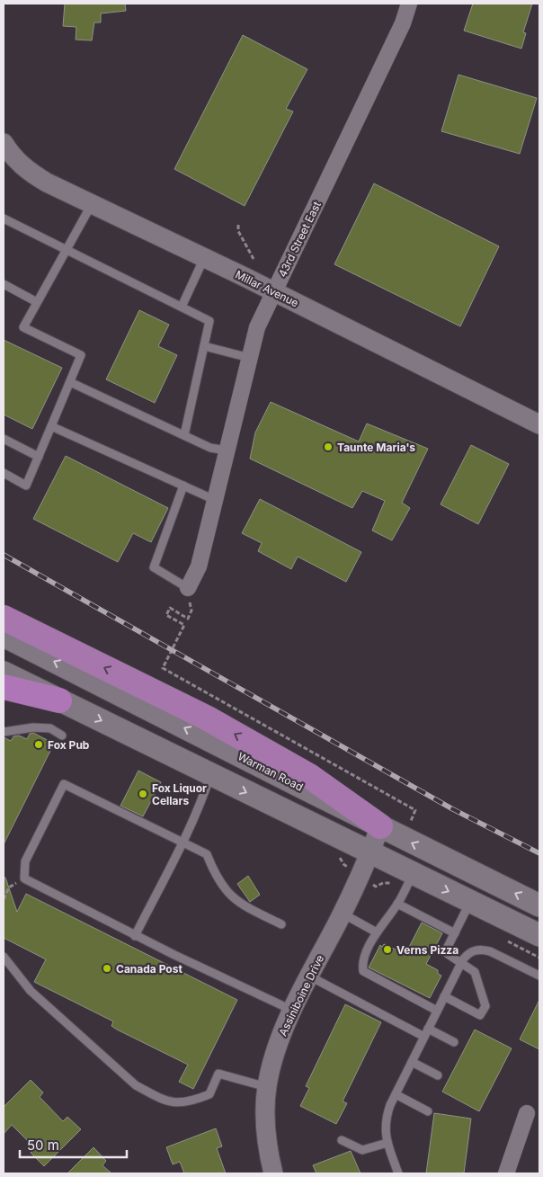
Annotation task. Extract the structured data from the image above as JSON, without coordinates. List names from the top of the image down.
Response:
{
  "streets": {
    "main road": ["Warman Road"],
    "street": ["43rd Street East", "Millar Avenue", "Assiniboine Drive"]
  },
  "crossings": [
    ["43rd Street East", "Millar Avenue"],
    ["Warman Road", "Assiniboine Drive"]
  ],
  "places": [
    "Taunte Maria's",
    "Fox Pub",
    "Fox Liquor Cellars",
    "Verns Pizza",
    "Canada Post"
  ],
  "scale_bar": "50 m"
}
